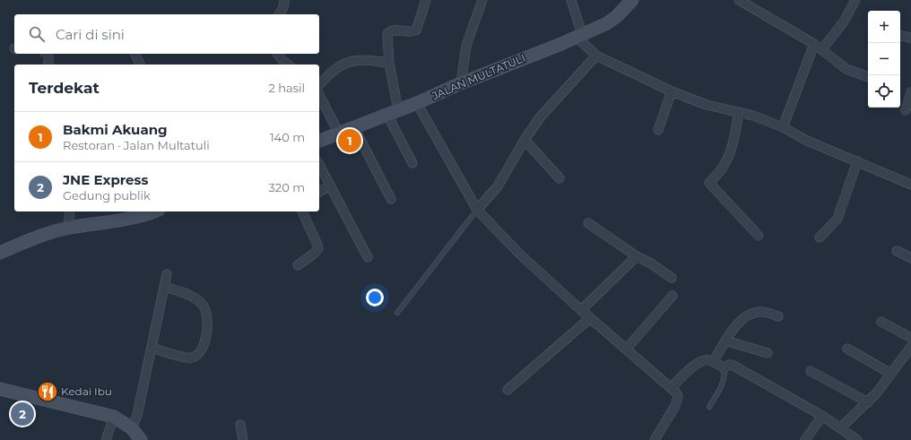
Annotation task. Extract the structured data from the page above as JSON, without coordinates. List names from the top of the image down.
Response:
{
  "streets": {
    "main road": ["JALAN MULTATULI"]
  },
  "places": {
    "restaurant": ["Kedai Ibu"]
  },
  "page": {
    "map_buttons": ["+", "−"],
    "search": "Cari di sini",
    "heading": ["Terdekat", "2 hasil"],
    "list": [
      {
        "mark": "1",
        "name": "Bakmi Akuang",
        "note": "Restoran · Jalan Multatuli",
        "value": "140 m"
      },
      {
        "mark": "2",
        "name": "JNE Express",
        "note": "Gedung publik",
        "value": "320 m"
      }
    ],
    "pins": ["1", "2"]
  }
}
